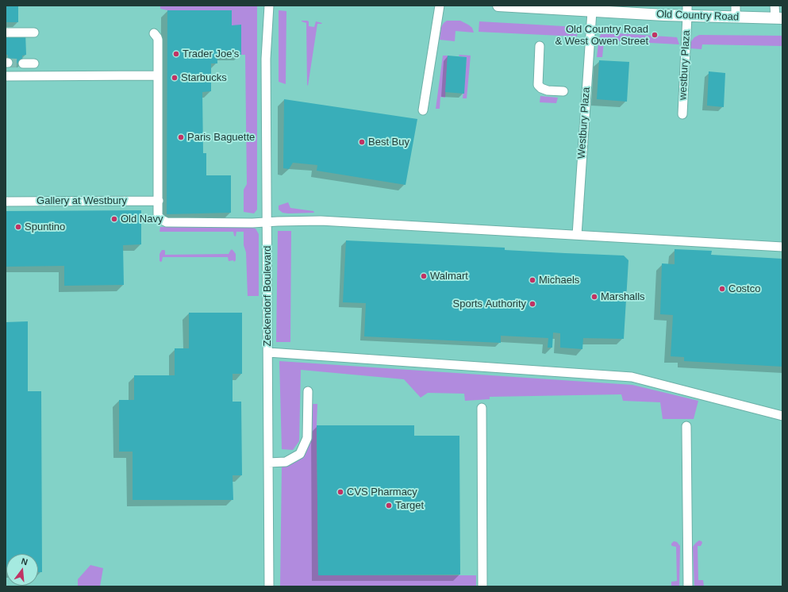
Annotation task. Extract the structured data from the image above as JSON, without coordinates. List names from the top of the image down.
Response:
{
  "streets": {
    "main road": ["Old Country Road"],
    "street": [
      "westbury Plaza",
      "Westbury Plaza",
      "Gallery at Westbury",
      "Zeckendorf Boulevard"
    ]
  },
  "crossings": [
    ["Old Country Road", "westbury Plaza"],
    ["Old Country Road", "Westbury Plaza"]
  ],
  "places": [
    "Old Country Road & West Owen Street",
    "Trader Joe's",
    "Starbucks",
    "Paris Baguette",
    "Best Buy",
    "Old Navy",
    "Spuntino",
    "Walmart",
    "Michaels",
    "Costco",
    "Marshalls",
    "Sports Authority",
    "CVS Pharmacy",
    "Target"
  ],
  "north": "top"
}
